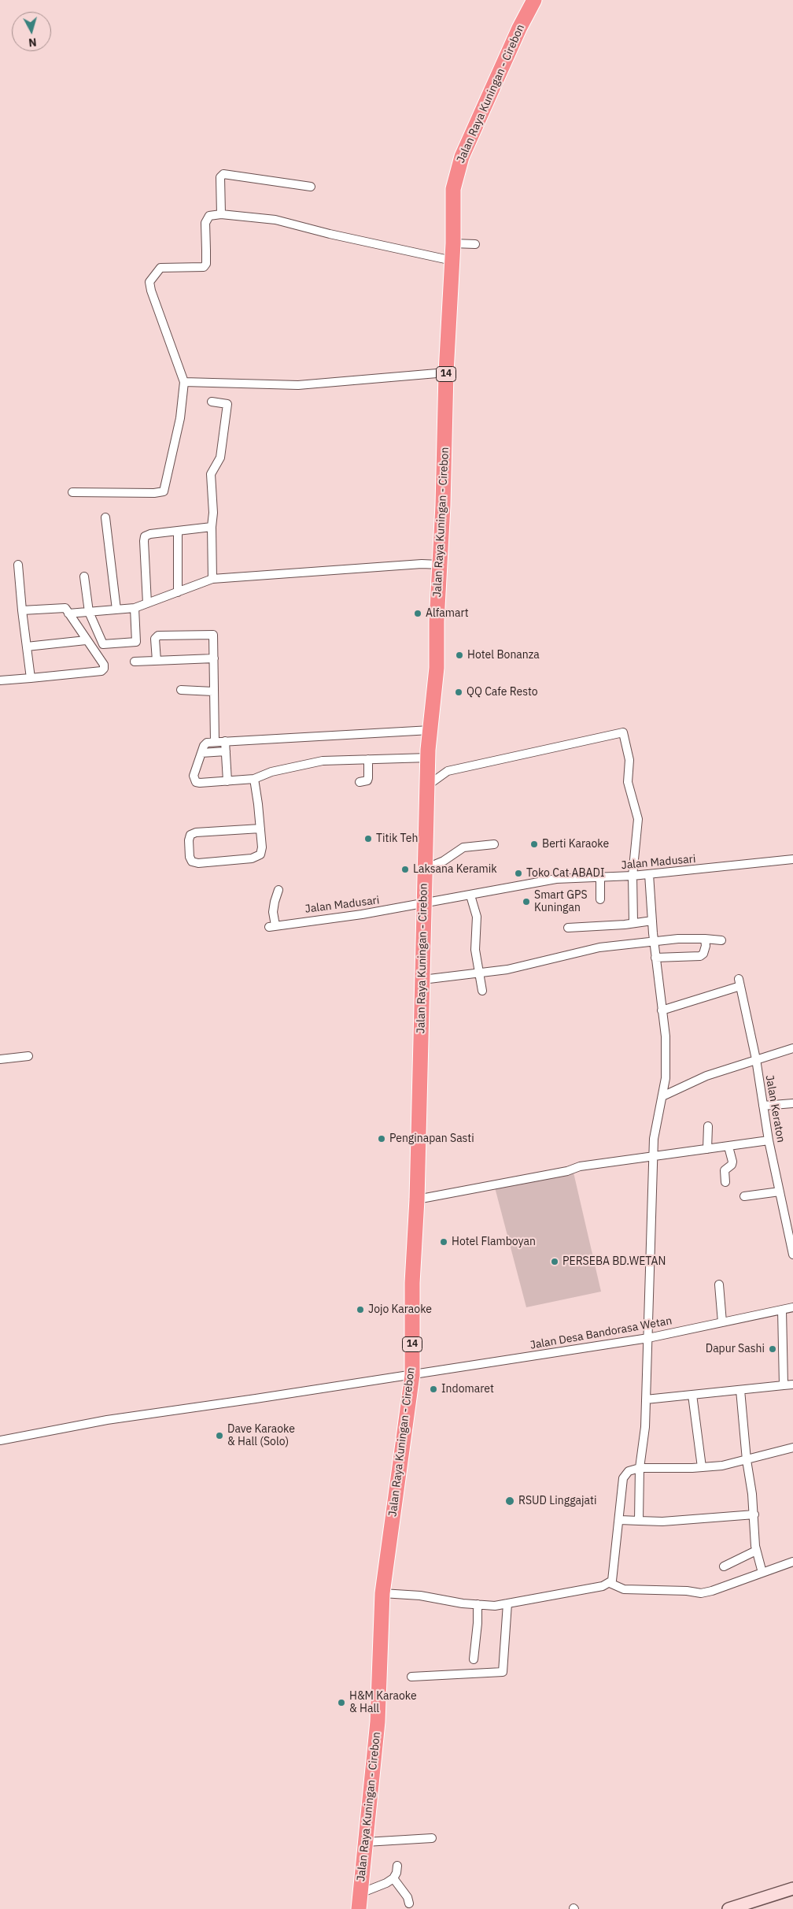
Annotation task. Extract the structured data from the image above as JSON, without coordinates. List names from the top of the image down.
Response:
{
  "streets": {
    "highway": ["Jalan Raya Kuningan - Cirebon", "14"],
    "street": ["Jalan Madusari", "Jalan Keraton", "Jalan Desa Bandorasa Wetan"]
  },
  "crossings": [
    ["Jalan Raya Kuningan - Cirebon", "Jalan Madusari"],
    ["Jalan Raya Kuningan - Cirebon", "Jalan Desa Bandorasa Wetan"]
  ],
  "places": [
    "Alfamart",
    "Hotel Bonanza",
    "QQ Cafe Resto",
    "Titik Teh",
    "Berti Karaoke",
    "Laksana Keramik",
    "Toko Cat ABADI",
    "Smart GPS Kuningan",
    "Penginapan Sasti",
    "Hotel Flamboyan",
    "PERSEBA BD.WETAN",
    "Jojo Karaoke",
    "Dapur Sashi",
    "Indomaret",
    "Dave Karaoke & Hall (Solo)",
    "RSUD Linggajati",
    "H&M Karaoke & Hall"
  ],
  "north": "bottom"
}
